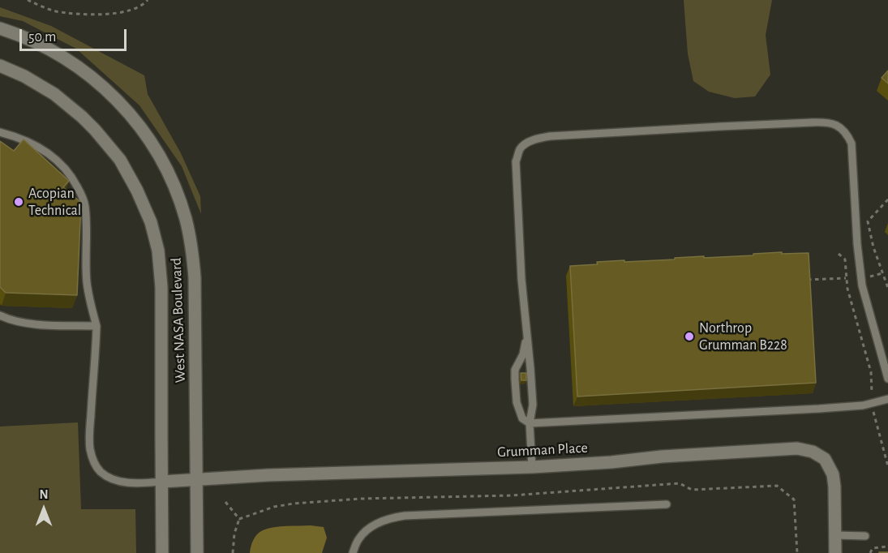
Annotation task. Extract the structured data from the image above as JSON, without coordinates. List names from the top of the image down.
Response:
{
  "streets": {
    "main road": ["West NASA Boulevard", "Grumman Place"]
  },
  "crossings": [
    ["West NASA Boulevard", "Grumman Place"]
  ],
  "places": ["Acopian Technical", "Northrop Grumman B228"],
  "scale_bar": "50 m",
  "north": "top"
}
